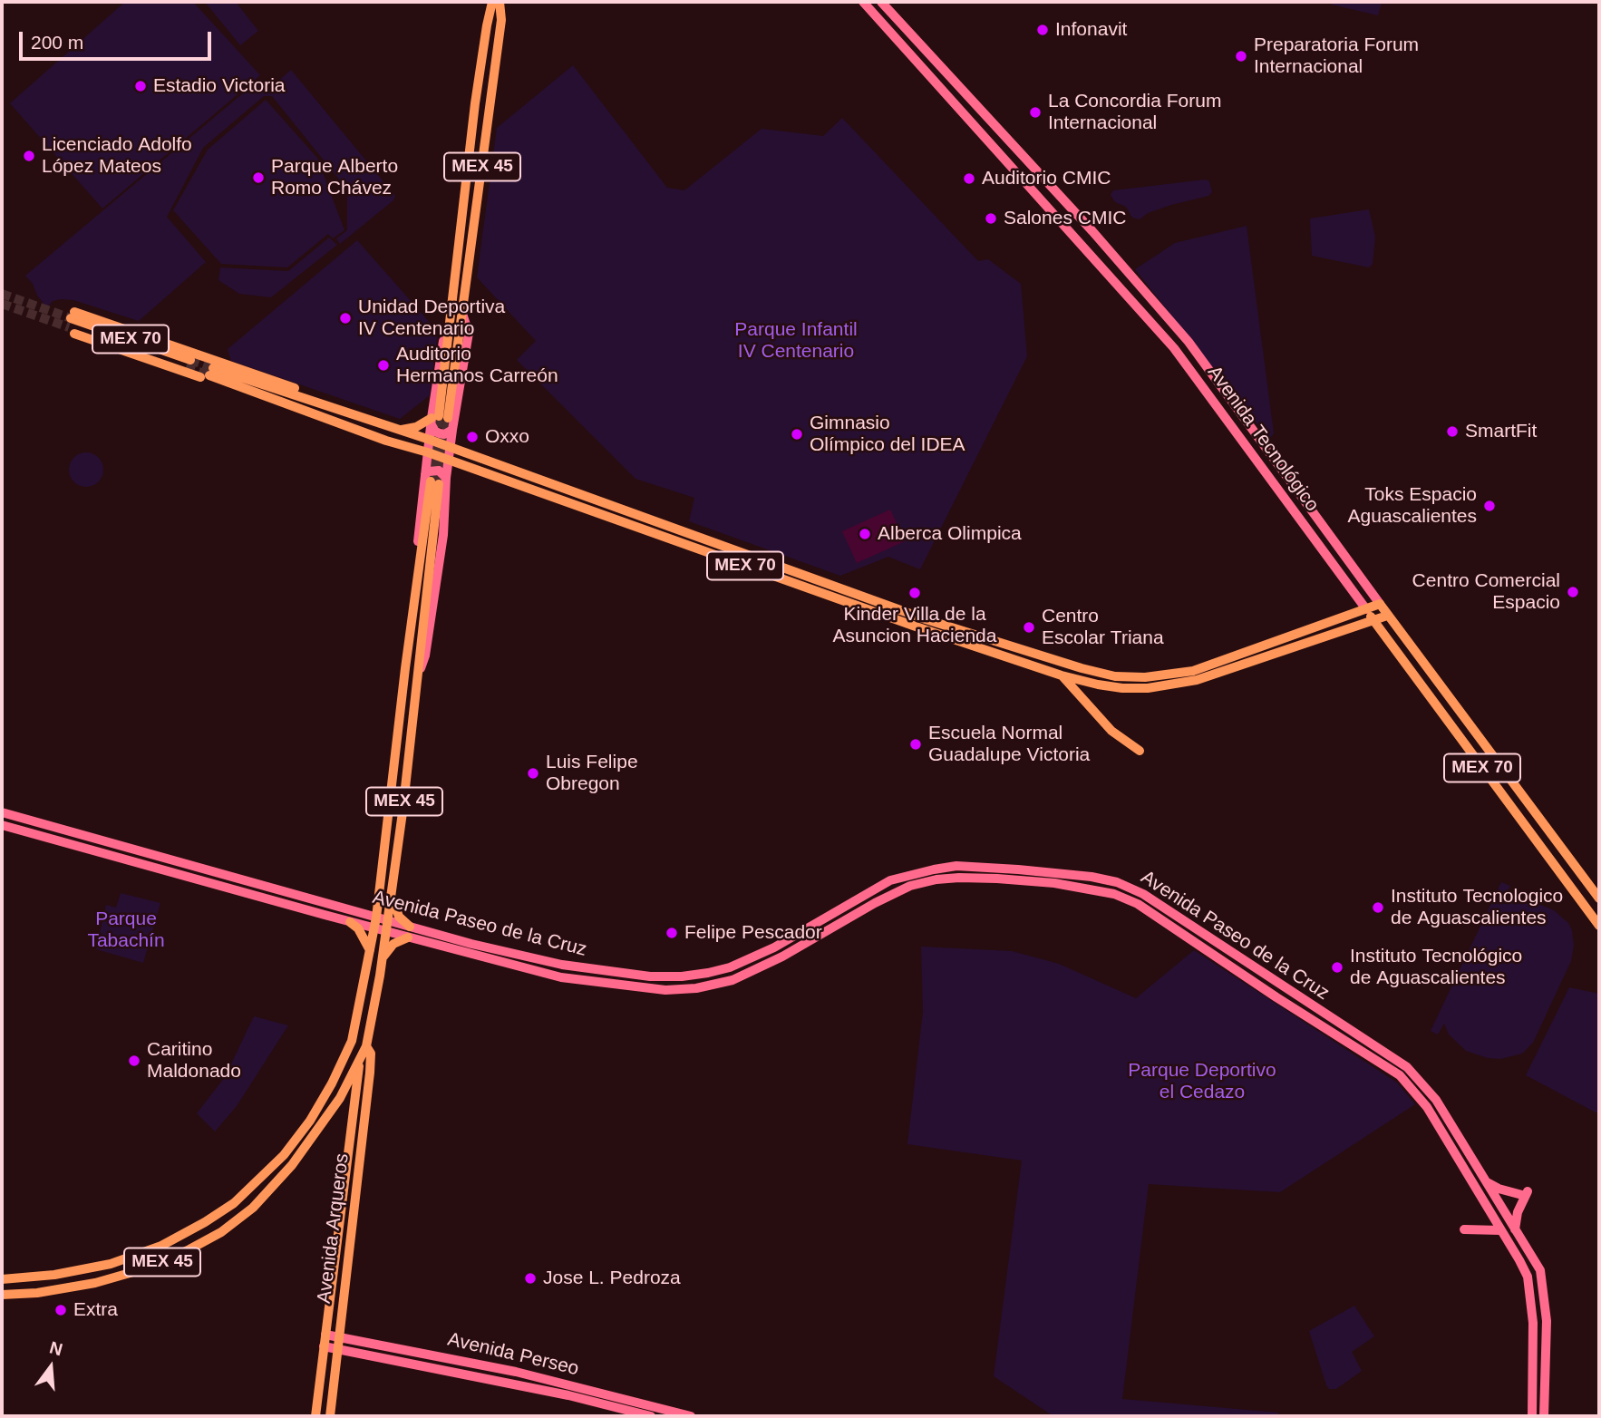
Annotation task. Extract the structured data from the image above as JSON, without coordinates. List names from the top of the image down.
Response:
{
  "streets": {
    "main road": [
      "MEX 45",
      "MEX 70",
      "Avenida Tecnológico",
      "Avenida Paseo de la Cruz",
      "Avenida Arqueros",
      "Avenida Perseo"
    ]
  },
  "crossings": [
    ["MEX 45", "Avenida Paseo de la Cruz"],
    ["MEX 45", "Avenida Arqueros"],
    ["MEX 70", "Avenida Tecnológico"],
    ["Avenida Arqueros", "Avenida Perseo"]
  ],
  "parks": ["Parque Infantil IV Centenario", "Parque Tabachín", "Parque Deportivo el Cedazo"],
  "places": [
    "Infonavit",
    "Preparatoria Forum Internacional",
    "Estadio Victoria",
    "La Concordia Forum Internacional",
    "Licenciado Adolfo López Mateos",
    "Parque Alberto Romo Chávez",
    "Auditorio CMIC",
    "Salones CMIC",
    "Unidad Deportiva IV Centenario",
    "Auditorio Hermanos Carreón",
    "SmartFit",
    "Gimnasio Olímpico del IDEA",
    "Oxxo",
    "Toks Espacio Aguascalientes",
    "Alberca Olimpica",
    "Centro Comercial Espacio",
    "Kinder Villa de la Asuncion Hacienda",
    "Centro Escolar Triana",
    "Escuela Normal Guadalupe Victoria",
    "Luis Felipe Obregon",
    "Instituto Tecnologico de Aguascalientes",
    "Felipe Pescador",
    "Instituto Tecnológico de Aguascalientes",
    "Caritino Maldonado",
    "Jose L. Pedroza",
    "Extra"
  ],
  "scale_bar": "200 m",
  "north": "top"
}
